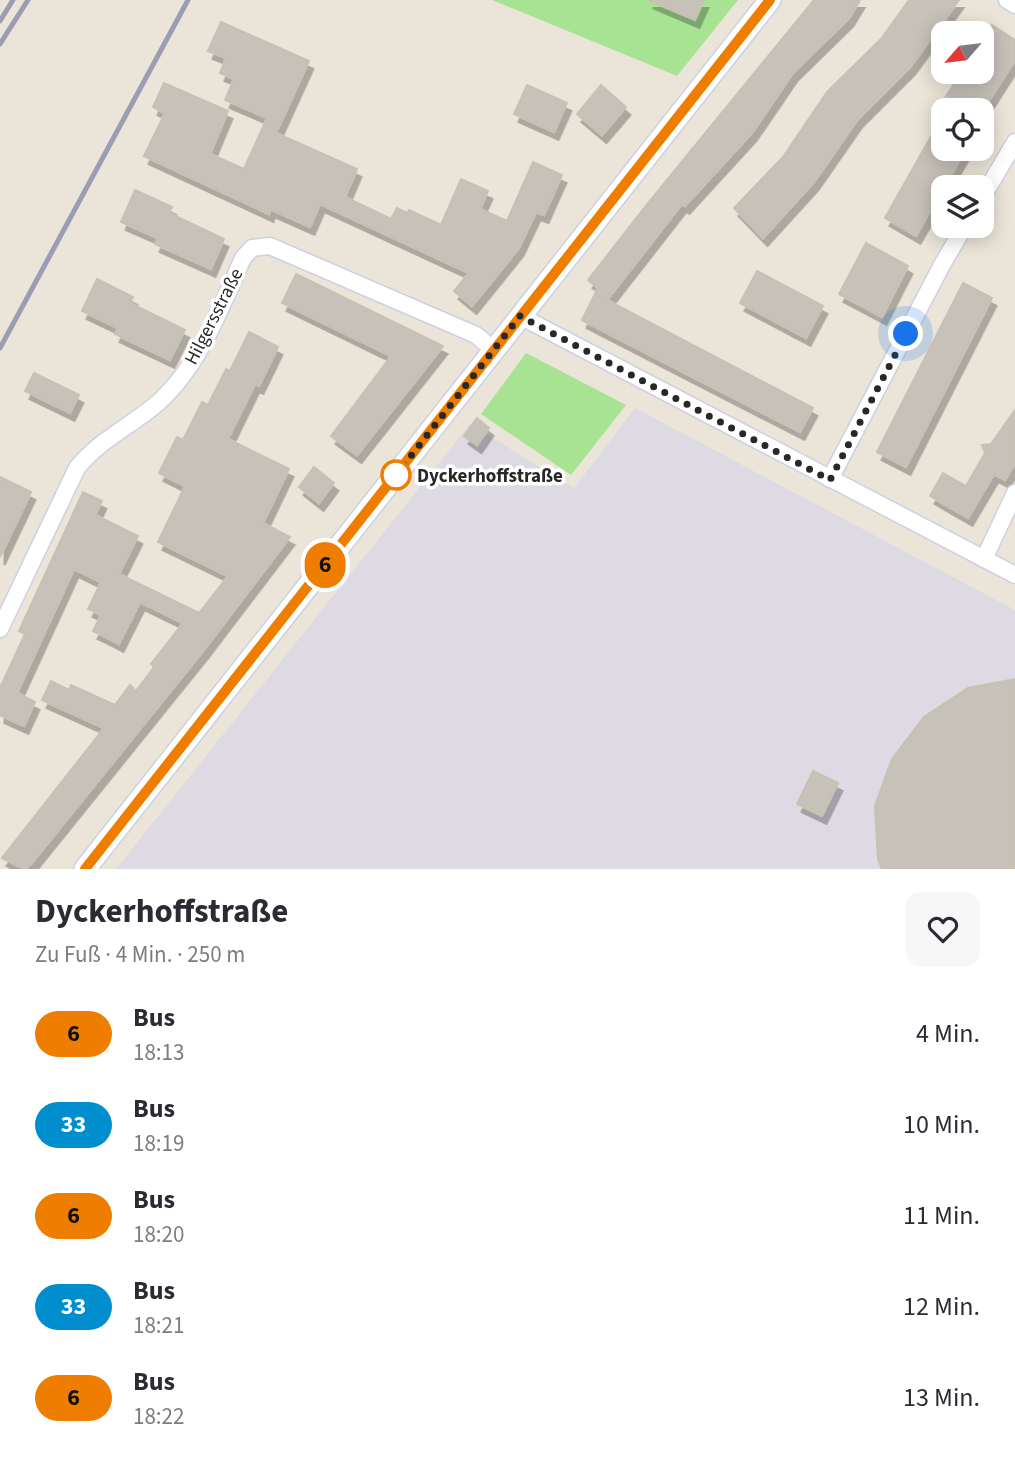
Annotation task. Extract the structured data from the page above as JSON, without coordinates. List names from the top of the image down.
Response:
{
  "streets": {
    "street": ["Hilgersstraße"]
  },
  "places": ["Dyckerhoffstraße"],
  "lines": ["bus line 6"],
  "north": "bottom left",
  "page": {
    "on_map": "6",
    "heading": ["Dyckerhoffstraße", "Zu Fuß · 4 Min. · 250 m"],
    "list": [
      {
        "mark": "6",
        "name": "Bus",
        "note": "18:13",
        "value": "4 Min."
      },
      {
        "mark": "33",
        "name": "Bus",
        "note": "18:19",
        "value": "10 Min."
      },
      {
        "mark": "6",
        "name": "Bus",
        "note": "18:20",
        "value": "11 Min."
      },
      {
        "mark": "33",
        "name": "Bus",
        "note": "18:21",
        "value": "12 Min."
      },
      {
        "mark": "6",
        "name": "Bus",
        "note": "18:22",
        "value": "13 Min."
      }
    ]
  }
}
